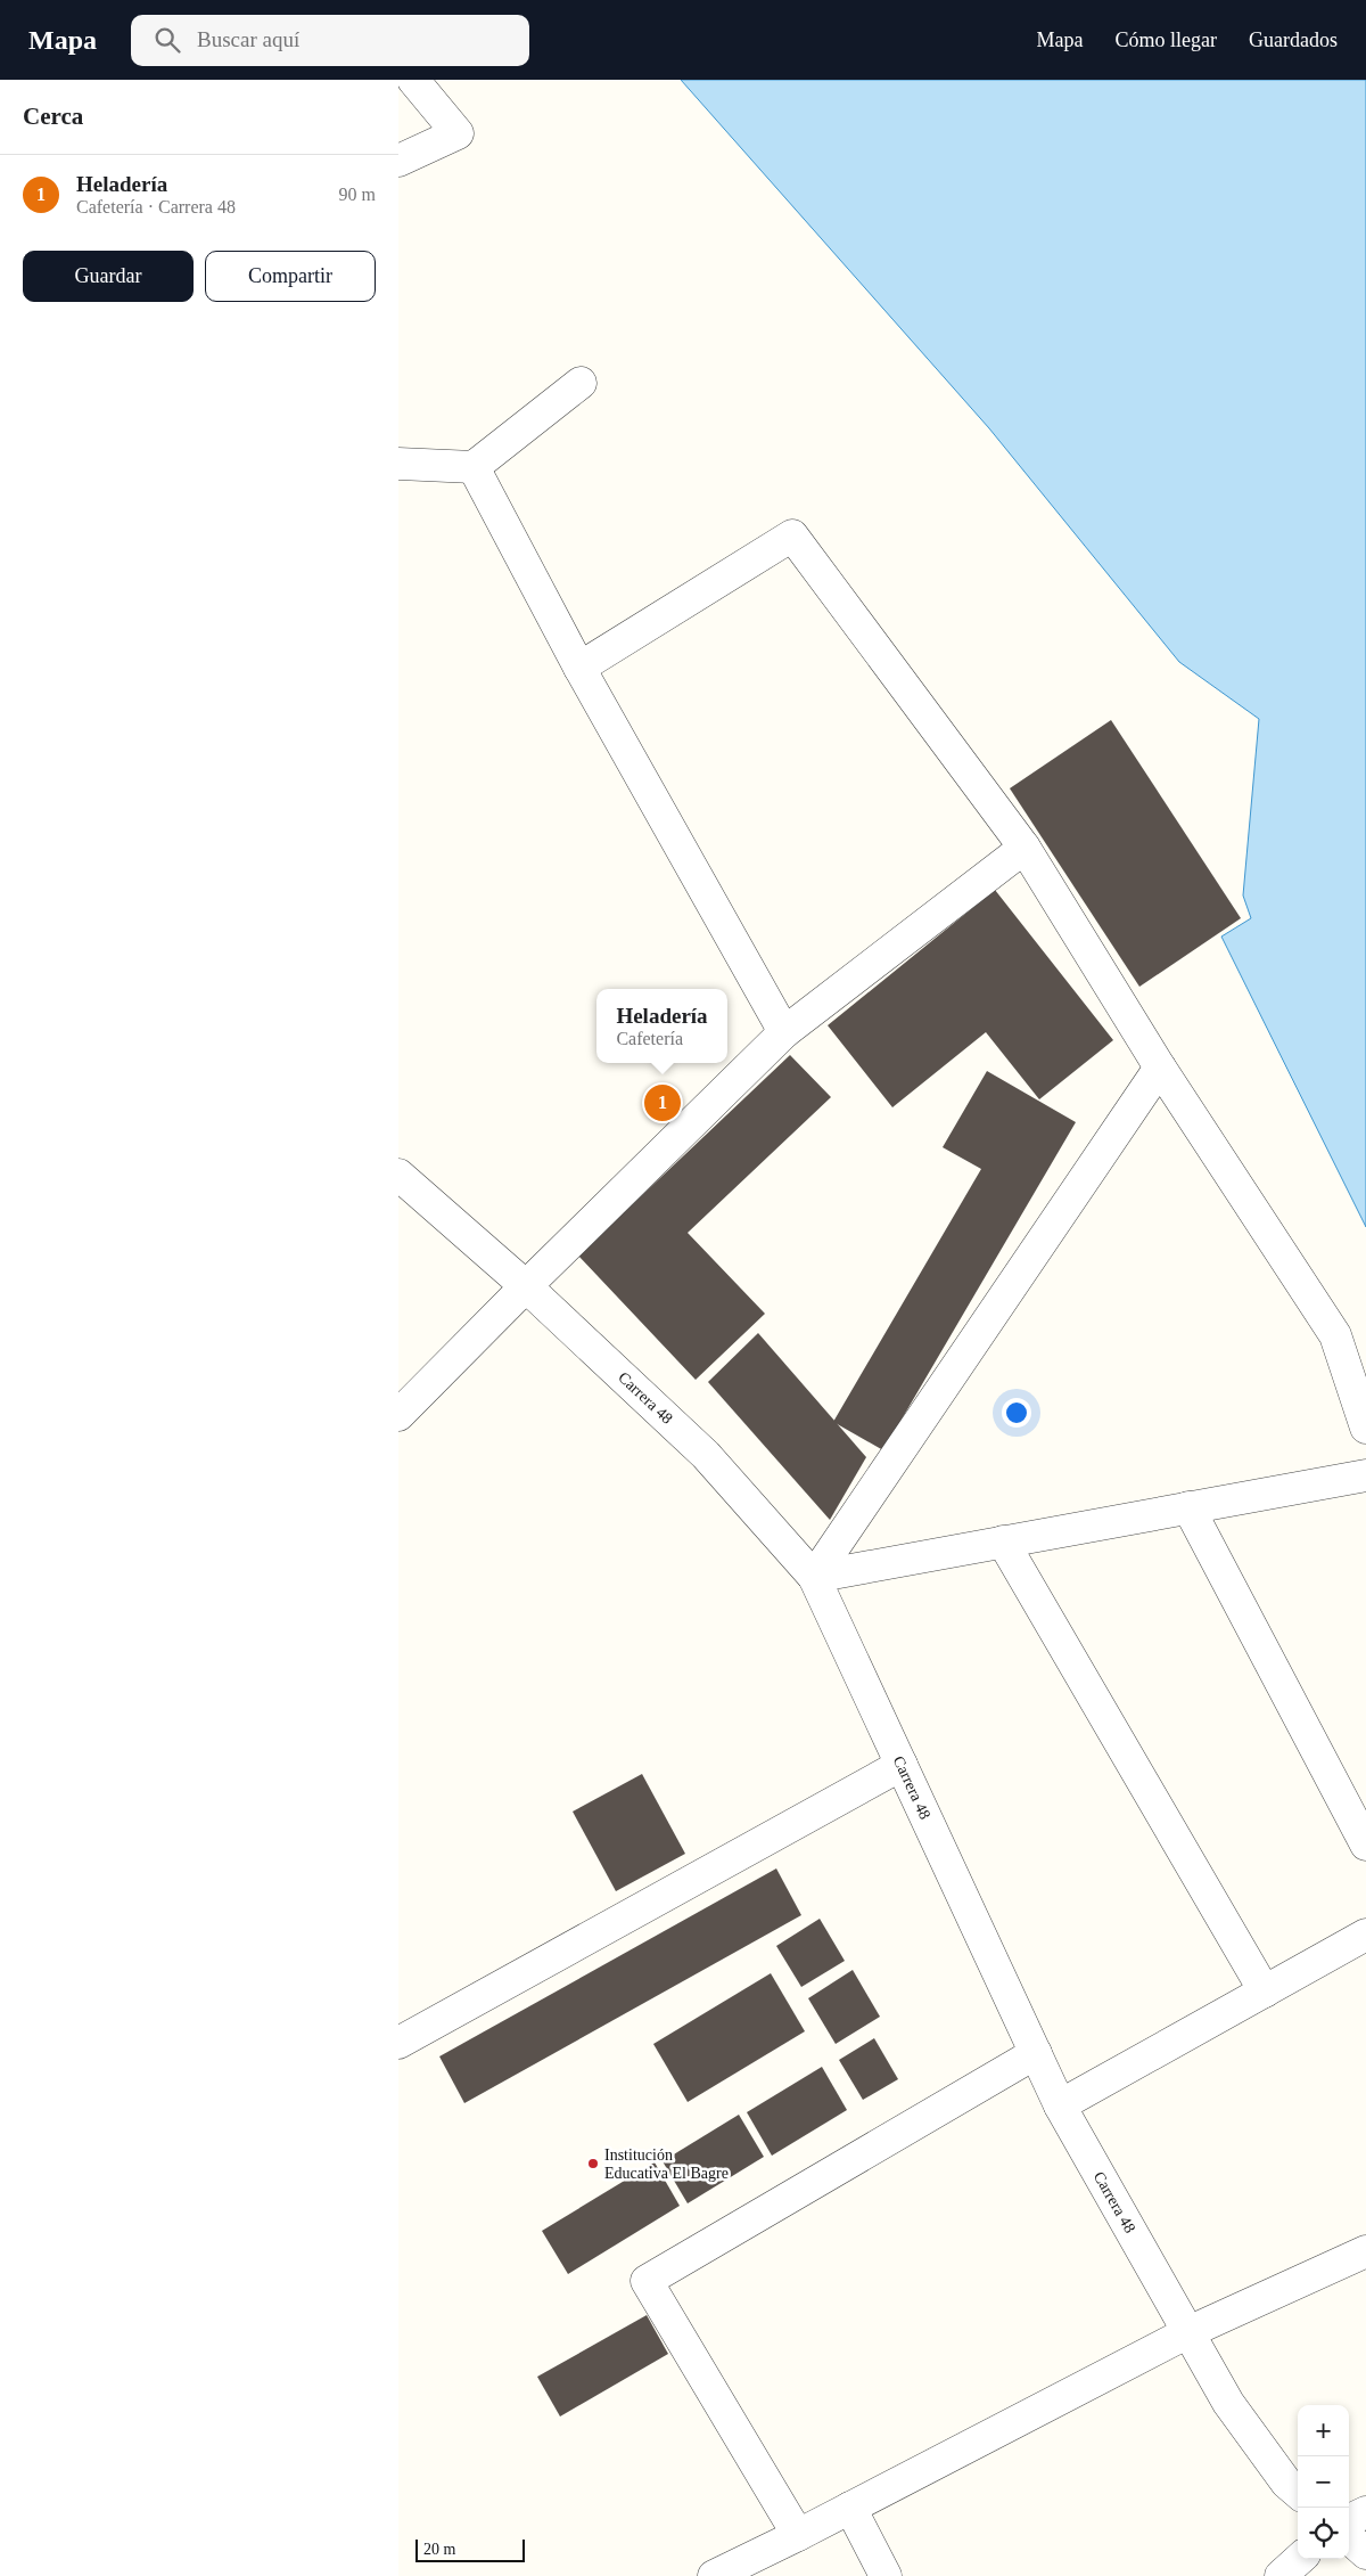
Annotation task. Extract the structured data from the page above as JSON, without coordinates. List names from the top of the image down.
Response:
{
  "streets": {
    "street": ["Carrera 48"]
  },
  "places": ["Institución Educativa El Bagre"],
  "scale_bar": "20 m",
  "page": {
    "header": "Mapa",
    "search": "Buscar aquí",
    "nav": ["Mapa", "Cómo llegar", "Guardados"],
    "heading": "Cerca",
    "list": [
      {
        "mark": "1",
        "name": "Heladería",
        "note": "Cafetería · Carrera 48",
        "value": "90 m"
      }
    ],
    "buttons": ["Guardar", "Compartir"],
    "popup": ["Heladería", "Cafetería"],
    "pins": "1",
    "map_buttons": ["+", "−"],
    "scale": "20 m"
  }
}
